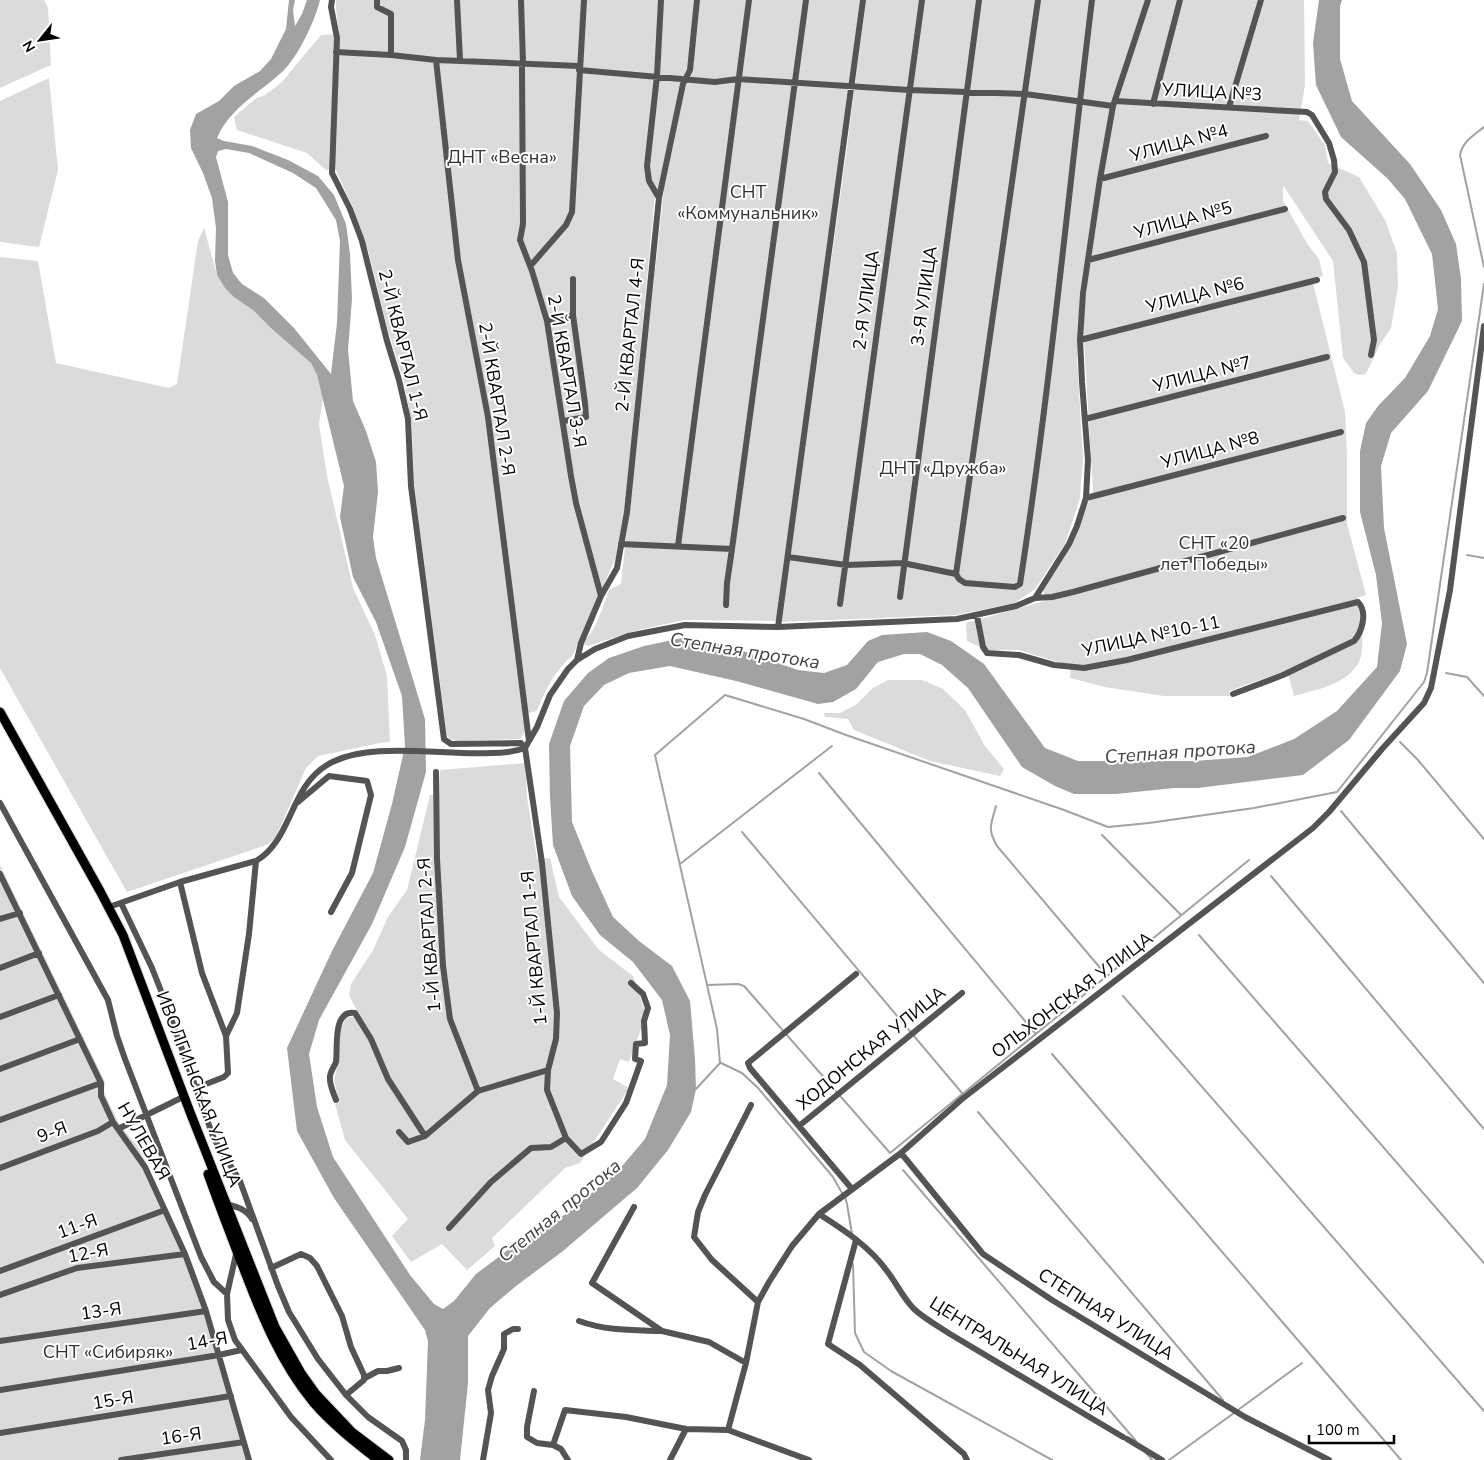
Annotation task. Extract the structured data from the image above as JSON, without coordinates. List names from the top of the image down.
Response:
{
  "streets": {
    "main road": ["ИВОЛГИНСКАЯ УЛИЦА"],
    "street": [
      "УЛИЦА №3",
      "УЛИЦА №4",
      "УЛИЦА №5",
      "УЛИЦА №6",
      "3-Я УЛИЦА",
      "2-Я УЛИЦА",
      "2-Й КВАРТАЛ 4-Я",
      "2-Й КВАРТАЛ 1-Я",
      "2-Й КВАРТАЛ 3-Я",
      "УЛИЦА №7",
      "2-Й КВАРТАЛ 2-Я",
      "УЛИЦА №8",
      "УЛИЦА №10-11",
      "1-Й КВАРТАЛ 2-Я",
      "1-Й КВАРТАЛ 1-Я",
      "ОЛЬХОНСКАЯ УЛИЦА",
      "ХОДОНСКАЯ УЛИЦА",
      "9-Я",
      "НУЛЕВАЯ",
      "11-Я",
      "12-Я",
      "13-Я",
      "СТЕПНАЯ УЛИЦА",
      "14-Я",
      "ЦЕНТРАЛЬНАЯ УЛИЦА",
      "15-Я",
      "16-Я"
    ]
  },
  "crossings": [
    ["УЛИЦА №3", "3-Я УЛИЦА"],
    ["УЛИЦА №3", "2-Я УЛИЦА"],
    ["УЛИЦА №3", "2-Й КВАРТАЛ 4-Я"],
    ["УЛИЦА №3", "2-Й КВАРТАЛ 1-Я"],
    ["УЛИЦА №3", "2-Й КВАРТАЛ 3-Я"],
    ["УЛИЦА №3", "2-Й КВАРТАЛ 2-Я"],
    ["2-Й КВАРТАЛ 4-Я", "2-Й КВАРТАЛ 3-Я"],
    ["2-Й КВАРТАЛ 1-Я", "2-Й КВАРТАЛ 2-Я"],
    ["2-Й КВАРТАЛ 1-Я", "1-Й КВАРТАЛ 1-Я"],
    ["2-Й КВАРТАЛ 2-Я", "1-Й КВАРТАЛ 1-Я"],
    ["ОЛЬХОНСКАЯ УЛИЦА", "СТЕПНАЯ УЛИЦА"],
    ["ОЛЬХОНСКАЯ УЛИЦА", "ЦЕНТРАЛЬНАЯ УЛИЦА"],
    ["9-Я", "НУЛЕВАЯ"],
    ["НУЛЕВАЯ", "11-Я"],
    ["НУЛЕВАЯ", "12-Я"],
    ["НУЛЕВАЯ", "13-Я"],
    ["НУЛЕВАЯ", "14-Я"],
    ["НУЛЕВАЯ", "15-Я"],
    ["НУЛЕВАЯ", "16-Я"]
  ],
  "water": ["Степная протока"],
  "parks": [
    "ДНТ «Весна»",
    "СНТ «Коммунальник»",
    "ДНТ «Дружба»",
    "СНТ «20 лет Победы»",
    "СНТ «Сибиряк»"
  ],
  "scale_bar": "100 m",
  "north": "bottom left"
}
